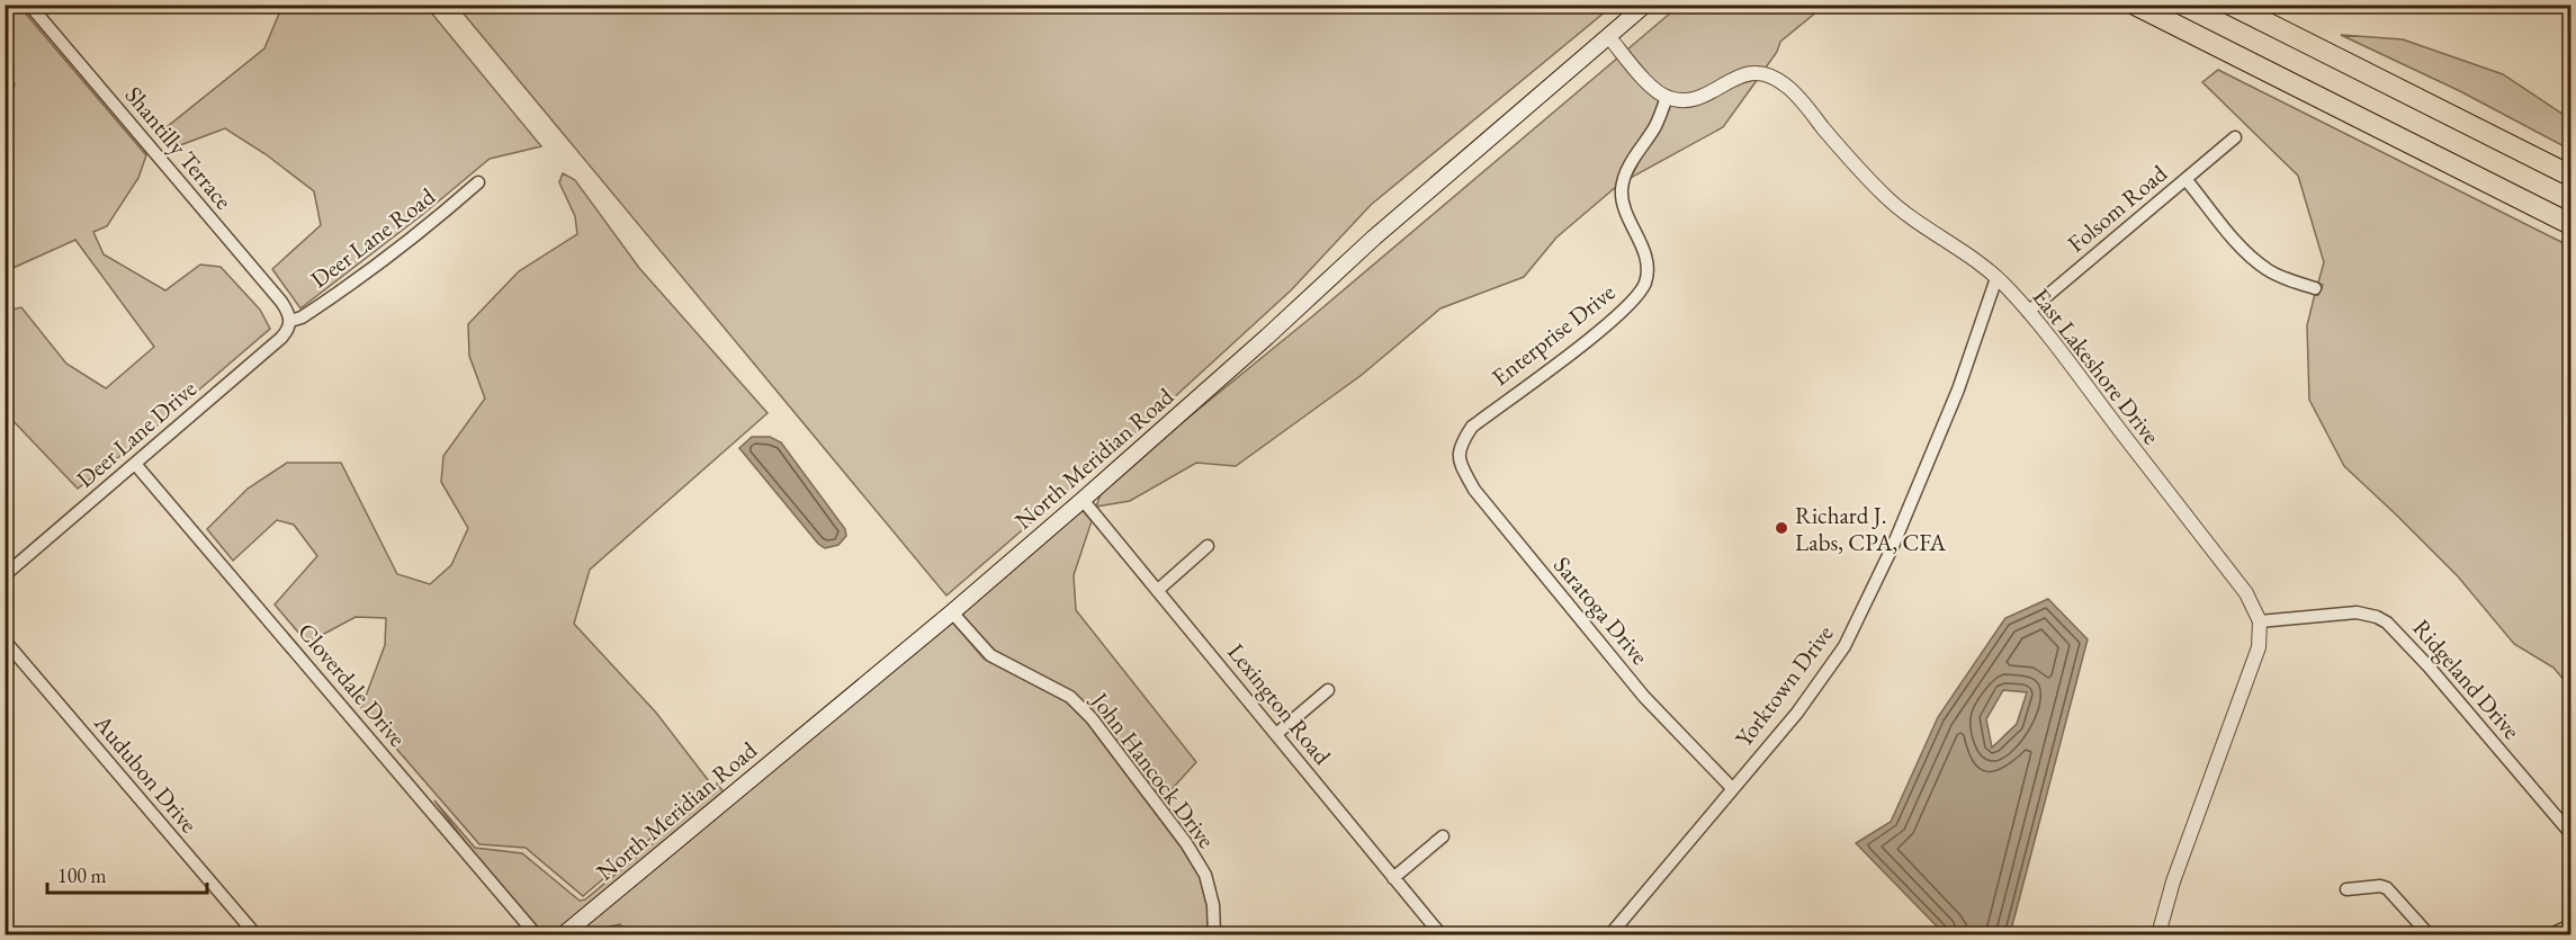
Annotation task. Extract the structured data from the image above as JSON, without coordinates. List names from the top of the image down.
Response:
{
  "streets": {
    "main road": ["North Meridian Road"],
    "street": [
      "Shantilly Terrace",
      "Folsom Road",
      "Deer Lane Road",
      "Enterprise Drive",
      "East Lakeshore Drive",
      "Deer Lane Drive",
      "Saratoga Drive",
      "Ridgeland Drive",
      "Cloverdale Drive",
      "Yorktown Drive",
      "Lexington Road",
      "John Hancock Drive",
      "Audubon Drive"
    ]
  },
  "crossings": [
    ["Shantilly Terrace", "Deer Lane Road"],
    ["Shantilly Terrace", "Deer Lane Drive"],
    ["Folsom Road", "East Lakeshore Drive"],
    ["Deer Lane Road", "Deer Lane Drive"],
    ["Enterprise Drive", "East Lakeshore Drive"],
    ["Enterprise Drive", "Saratoga Drive"],
    ["East Lakeshore Drive", "Ridgeland Drive"],
    ["East Lakeshore Drive", "Yorktown Drive"],
    ["Deer Lane Drive", "Cloverdale Drive"],
    ["North Meridian Road", "Lexington Road"],
    ["North Meridian Road", "John Hancock Drive"],
    ["Saratoga Drive", "Yorktown Drive"]
  ],
  "places": ["Richard J. Labs, CPA, CFA"],
  "scale_bar": "100 m"
}
